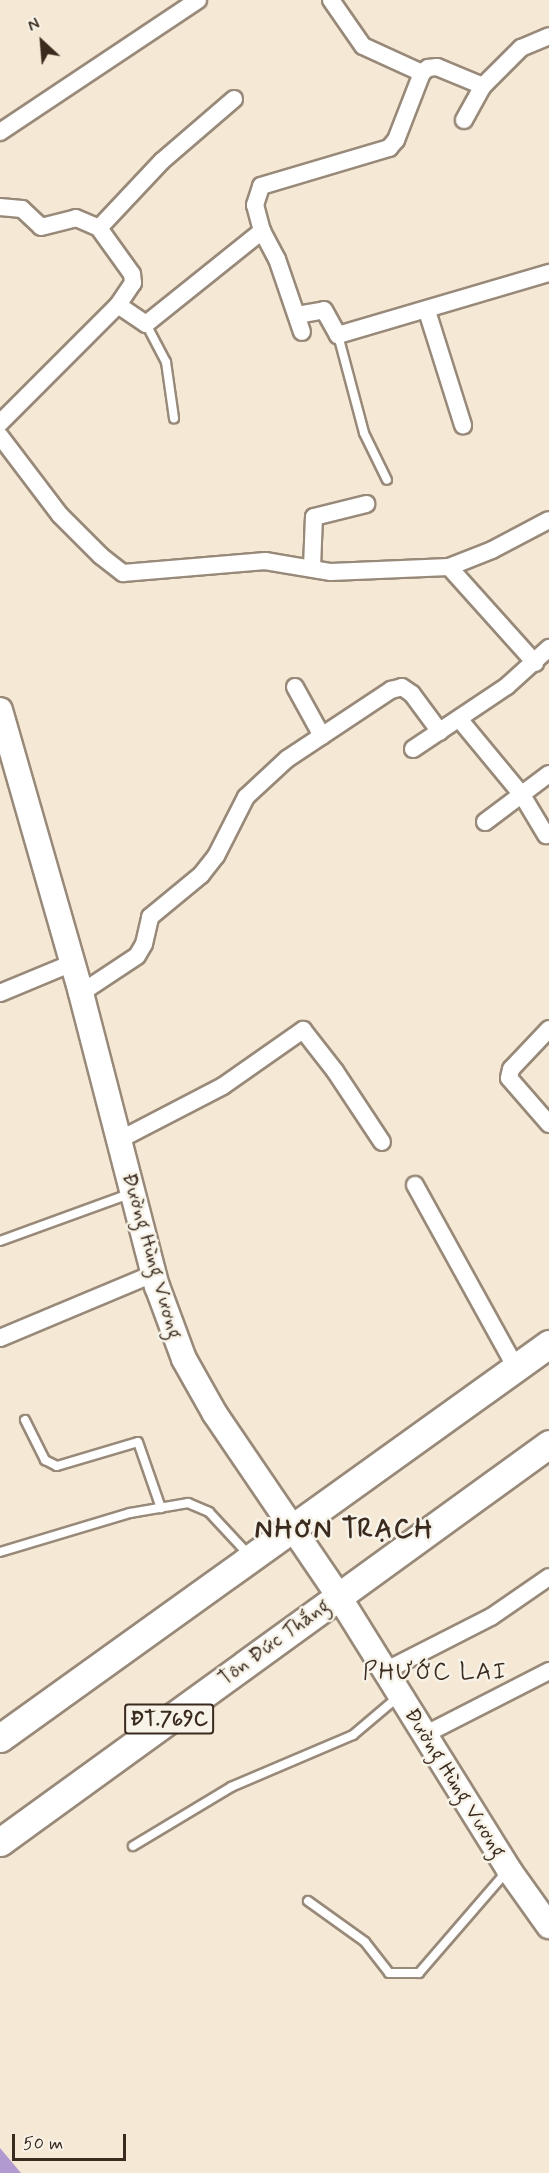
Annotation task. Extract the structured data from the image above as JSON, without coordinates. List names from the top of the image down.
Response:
{
  "streets": {
    "main road": ["Tôn Đức Thắng", "ĐT.769C"],
    "street": ["Đường Hùng Vương"]
  },
  "crossings": [
    ["Đường Hùng Vương", "Tôn Đức Thắng"]
  ],
  "districts": ["NHƠN TRẠCH", "PHƯỚC LAI"],
  "scale_bar": "50 m",
  "north": "top left"
}
